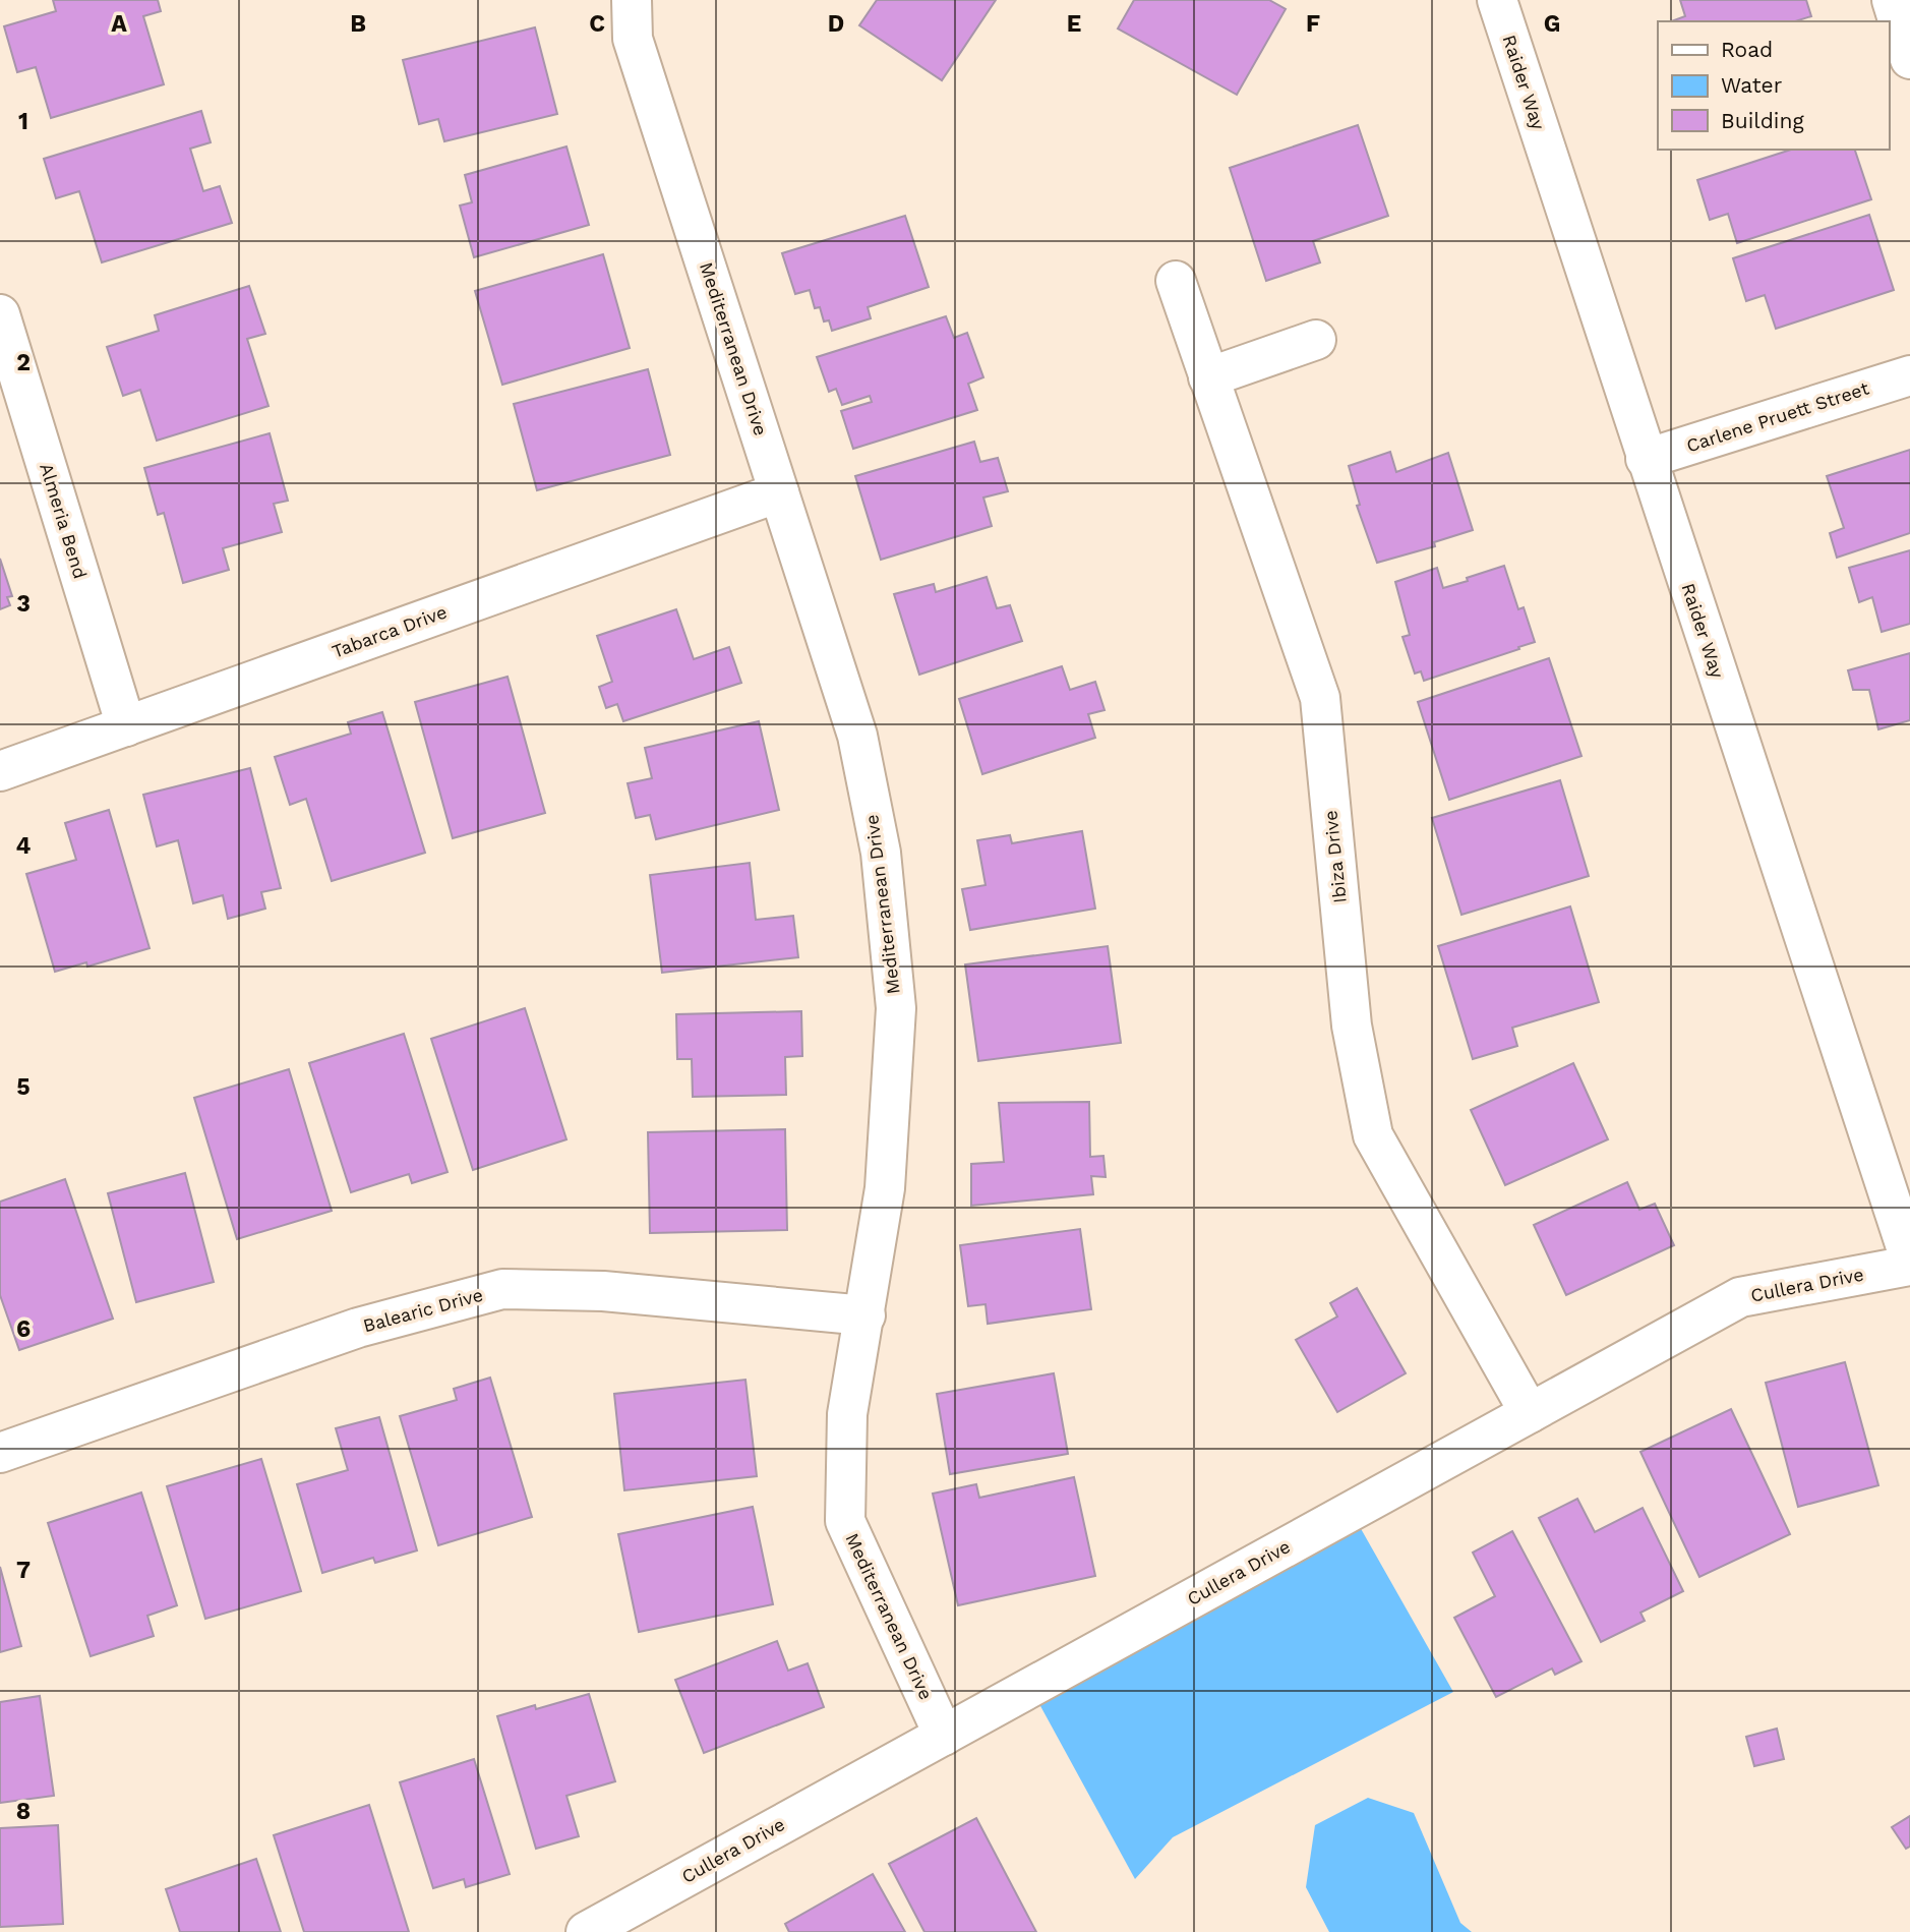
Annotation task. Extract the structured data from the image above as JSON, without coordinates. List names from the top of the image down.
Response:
{
  "streets": {
    "street": [
      "Raider Way",
      "Mediterranean Drive",
      "Carlene Pruett Street",
      "Almeria Bend",
      "Tabarca Drive",
      "Ibiza Drive",
      "Cullera Drive",
      "Balearic Drive"
    ]
  },
  "crossings": [
    ["Raider Way", "Carlene Pruett Street"],
    ["Mediterranean Drive", "Tabarca Drive"],
    ["Mediterranean Drive", "Cullera Drive"],
    ["Mediterranean Drive", "Balearic Drive"],
    ["Almeria Bend", "Tabarca Drive"],
    ["Ibiza Drive", "Cullera Drive"]
  ],
  "legend": ["Road", "Water", "Building"],
  "grid": {
    "columns": [
      "A",
      "B",
      "C",
      "D",
      "E",
      "F",
      "G"
    ],
    "rows": [
      "1",
      "2",
      "3",
      "4",
      "5",
      "6",
      "7",
      "8"
    ]
  }
}
